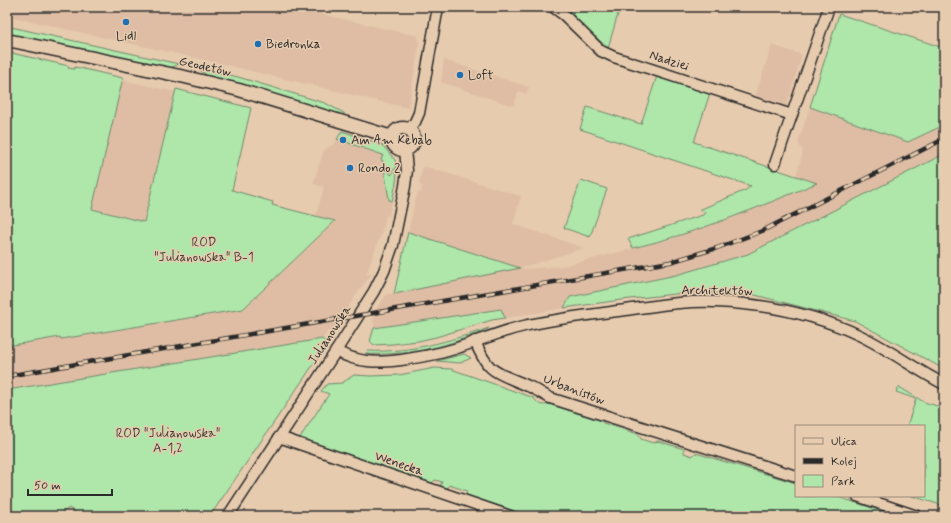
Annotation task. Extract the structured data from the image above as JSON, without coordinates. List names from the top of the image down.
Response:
{
  "streets": {
    "street": [
      "Nadziei",
      "Geodetów",
      "Architektów",
      "Julianowska",
      "Urbanistów",
      "Wenecka"
    ]
  },
  "crossings": [
    ["Geodetów", "Julianowska"],
    ["Architektów", "Urbanistów"],
    ["Julianowska", "Wenecka"]
  ],
  "parks": ["ROD \"Julianowska\" B-1", "ROD \"Julianowska\" A-1,2"],
  "places": [
    "Lidl",
    "Biedronka",
    "Loft",
    "Am Am Kebab",
    "Rondo 2"
  ],
  "legend": ["Ulica", "Kolej", "Park"],
  "scale_bar": "50 m"
}
